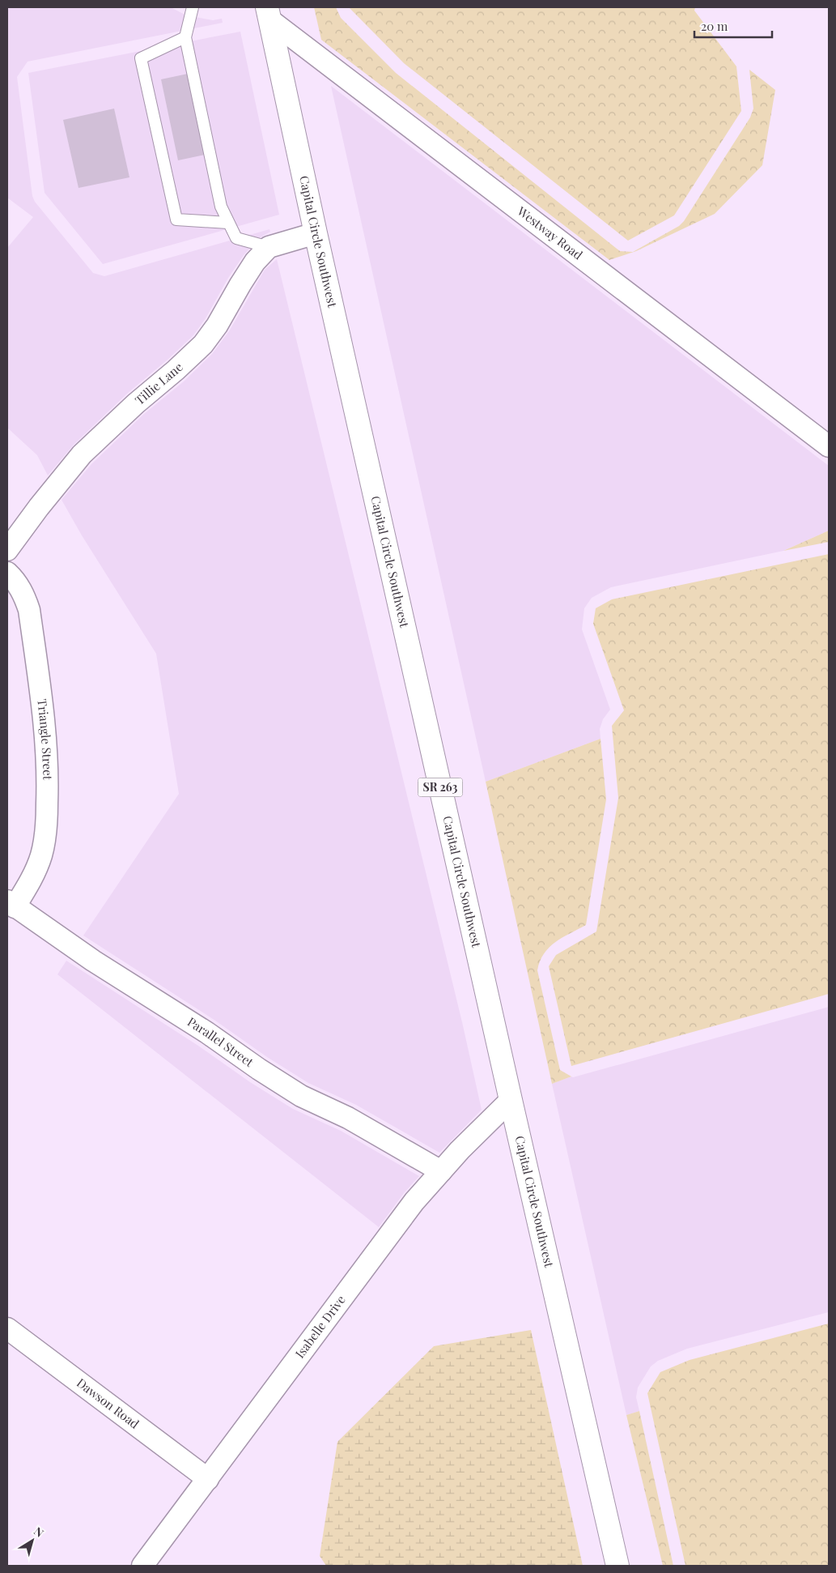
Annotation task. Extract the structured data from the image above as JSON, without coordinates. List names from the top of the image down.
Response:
{
  "streets": {
    "main road": ["Capital Circle Southwest", "SR 263"],
    "street": [
      "Westway Road",
      "Tillie Lane",
      "Triangle Street",
      "Parallel Street",
      "Isabelle Drive",
      "Dawson Road"
    ]
  },
  "crossings": [
    ["Westway Road", "Capital Circle Southwest"],
    ["Capital Circle Southwest", "Isabelle Drive"],
    ["Triangle Street", "Parallel Street"],
    ["Parallel Street", "Isabelle Drive"],
    ["Isabelle Drive", "Dawson Road"]
  ],
  "scale_bar": "20 m",
  "north": "top right"
}
